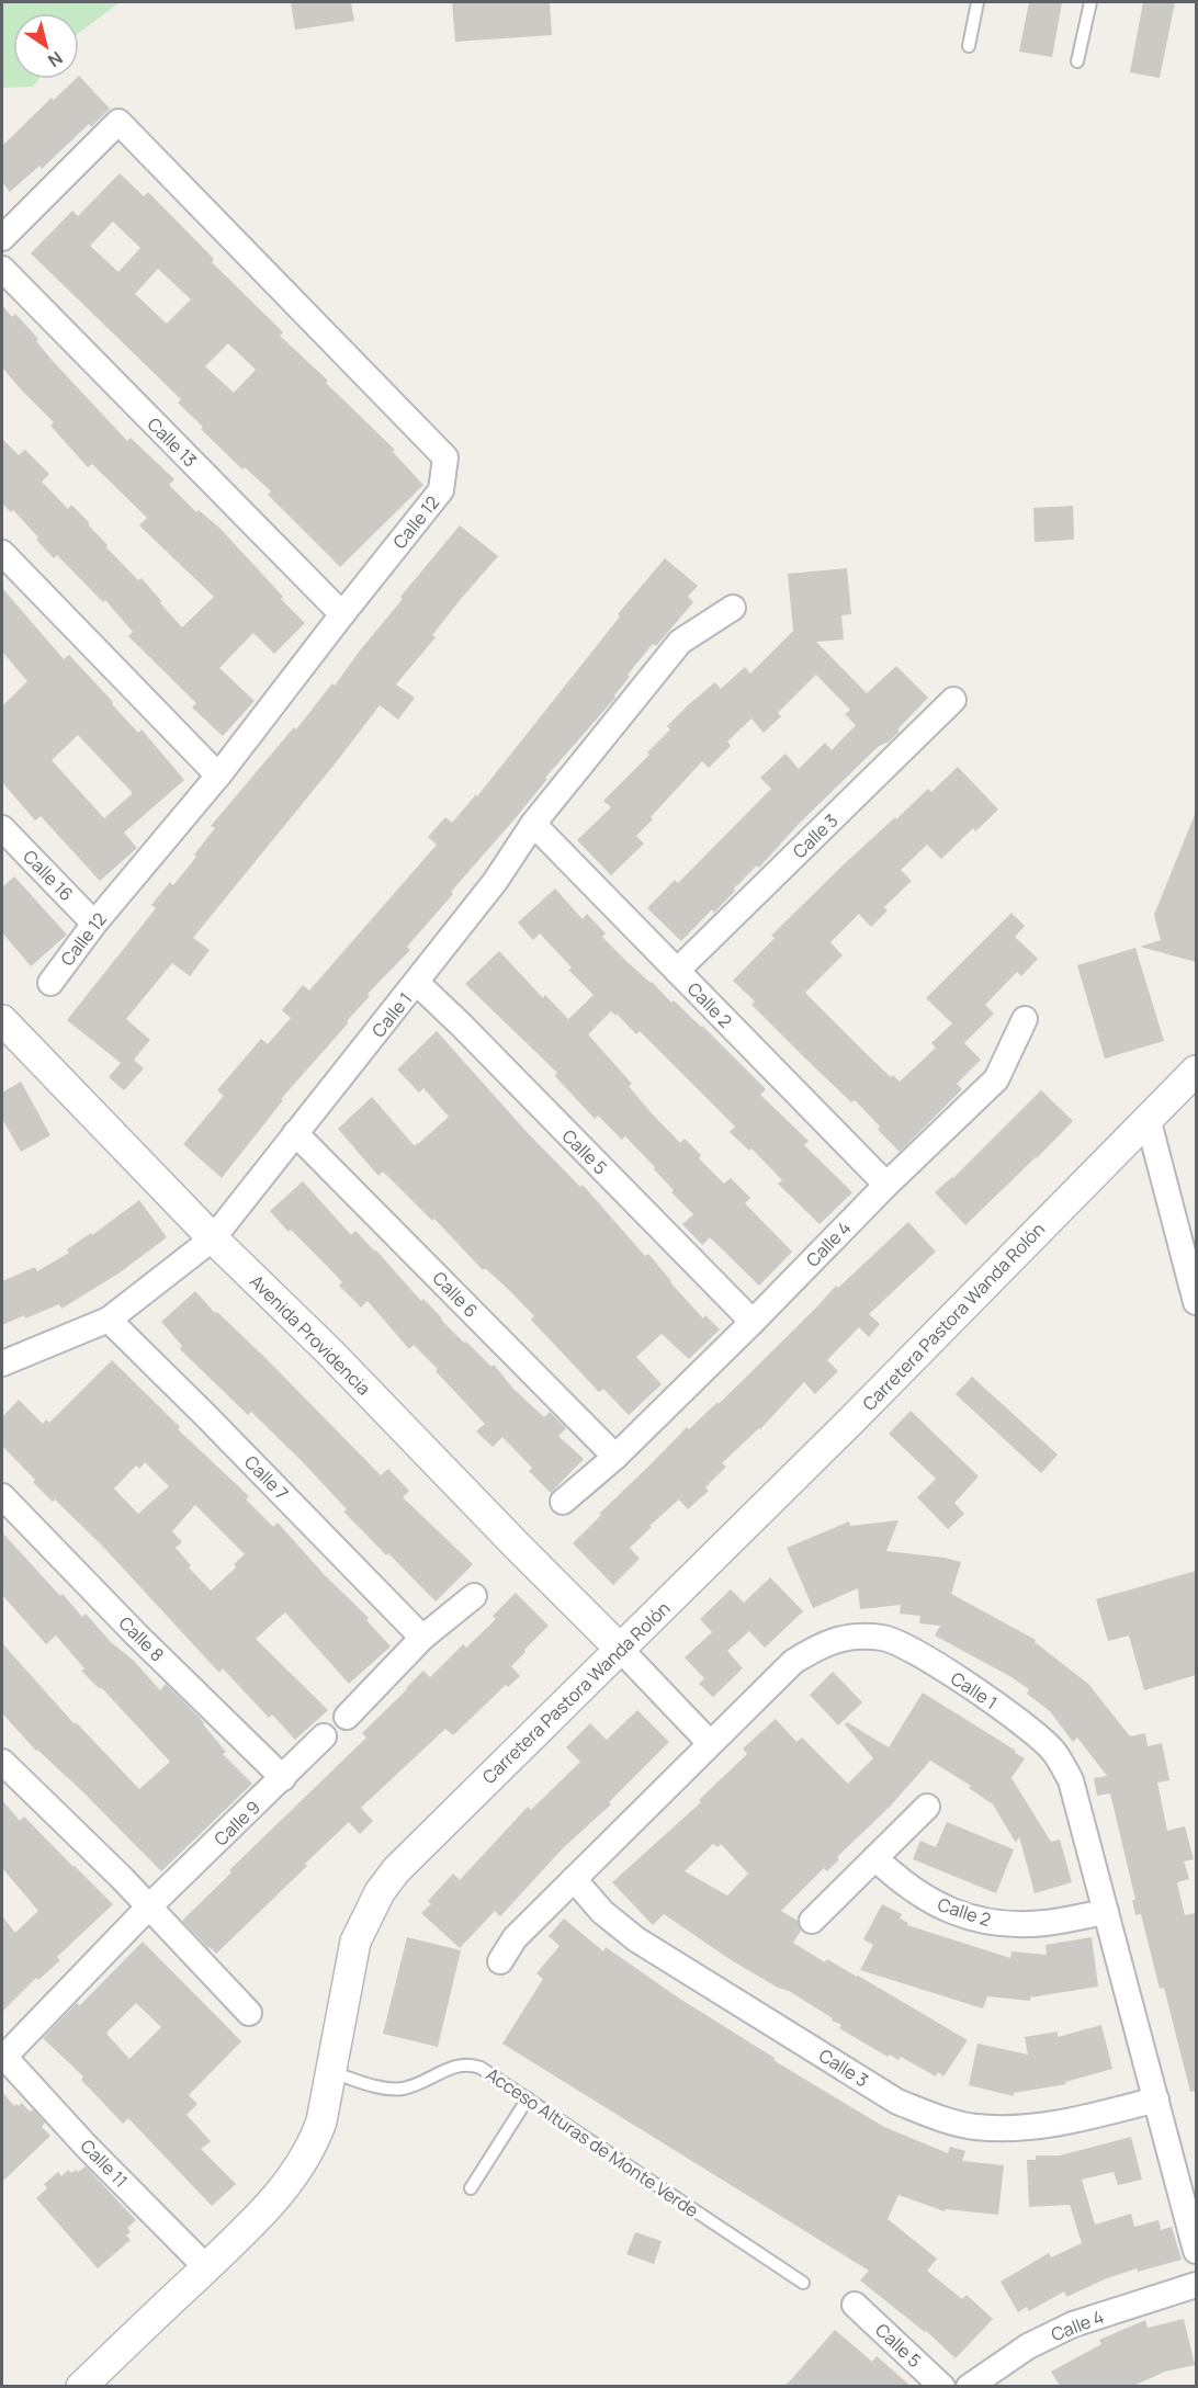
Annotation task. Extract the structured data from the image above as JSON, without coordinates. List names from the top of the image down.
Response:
{
  "streets": {
    "street": [
      "Calle 13",
      "Calle 12",
      "Calle 3",
      "Calle 16",
      "Calle 2",
      "Calle 1",
      "Calle 5",
      "Calle 4",
      "Calle 6",
      "Carretera Pastora Wanda Rolón",
      "Avenida Providencia",
      "Calle 7",
      "Calle 8",
      "Calle 9",
      "Calle 11"
    ],
    "lane": ["Acceso Alturas de Monte Verde"]
  },
  "crossings": [
    ["Calle 13", "Calle 12"],
    ["Calle 12", "Calle 16"],
    ["Calle 3", "Calle 2"],
    ["Calle 3", "Calle 1"],
    ["Calle 2", "Calle 1"],
    ["Calle 2", "Calle 4"],
    ["Calle 1", "Calle 5"],
    ["Calle 1", "Calle 6"],
    ["Calle 1", "Avenida Providencia"],
    ["Calle 1", "Calle 7"],
    ["Calle 5", "Calle 4"],
    ["Calle 4", "Calle 6"],
    ["Carretera Pastora Wanda Rolón", "Avenida Providencia"],
    ["Carretera Pastora Wanda Rolón", "Acceso Alturas de Monte Verde"],
    ["Carretera Pastora Wanda Rolón", "Calle 11"],
    ["Calle 8", "Calle 9"],
    ["Calle 9", "Calle 11"]
  ],
  "north": "bottom right"
}
